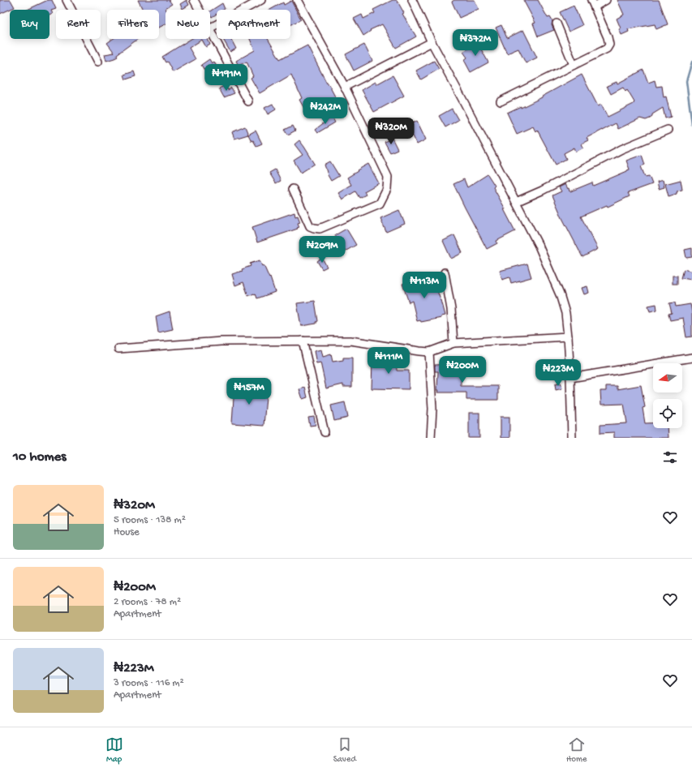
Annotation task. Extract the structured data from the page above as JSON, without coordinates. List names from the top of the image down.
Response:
{
  "north": "left",
  "page": {
    "chip": [
      "Buy",
      "Rent",
      "Filters",
      "New",
      "Apartment"
    ],
    "price": [
      "₦372M",
      "₦191M",
      "₦242M",
      "₦320M",
      "₦209M",
      "₦113M",
      "₦111M",
      "₦200M",
      "₦223M",
      "₦157M"
    ],
    "heading": "10 homes",
    "list": [
      {
        "name": "₦320M",
        "note": "5 rooms · 138 m² · House"
      },
      {
        "name": "₦200M",
        "note": "2 rooms · 78 m² · Apartment"
      },
      {
        "name": "₦223M",
        "note": "3 rooms · 116 m² · Apartment"
      }
    ],
    "tabs": ["Map", "Saved", "Home"]
  }
}
